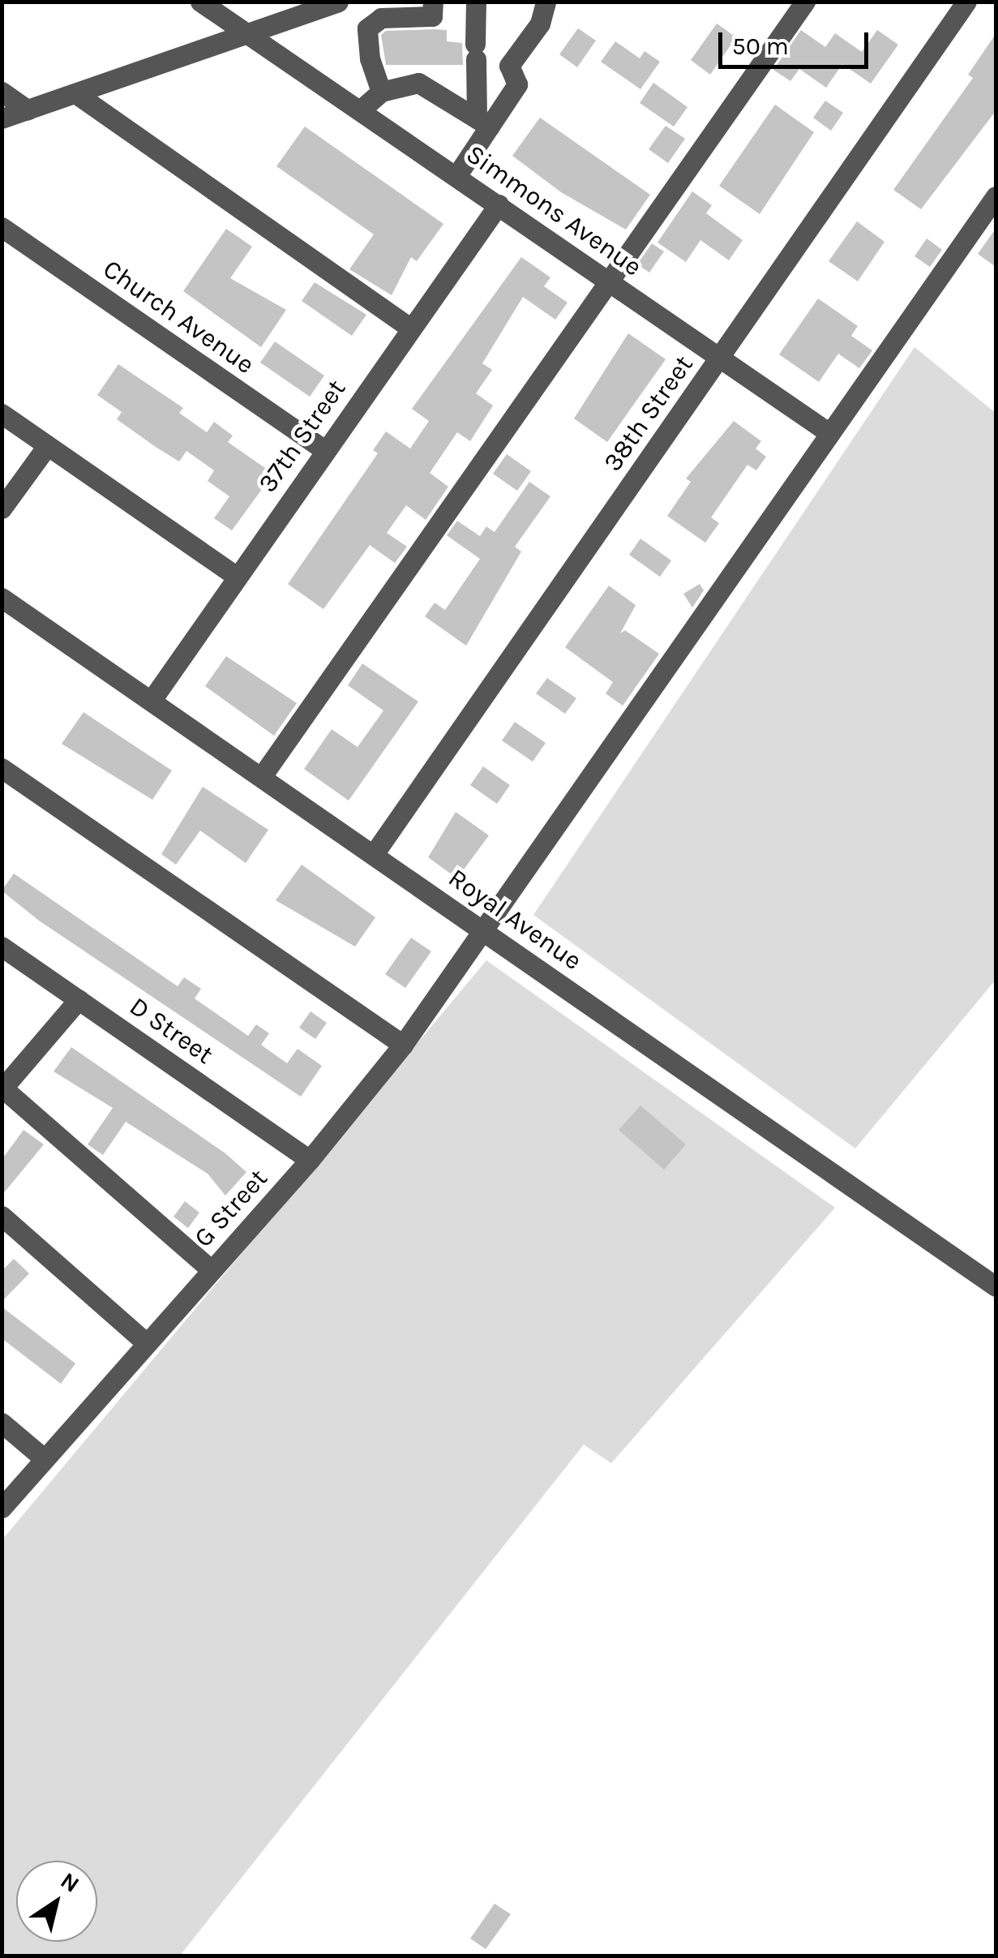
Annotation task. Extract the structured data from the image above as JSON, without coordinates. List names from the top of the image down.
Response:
{
  "streets": {
    "street": [
      "Simmons Avenue",
      "Church Avenue",
      "38th Street",
      "37th Street",
      "Royal Avenue",
      "D Street",
      "G Street"
    ]
  },
  "crossings": [
    ["Simmons Avenue", "38th Street"],
    ["Simmons Avenue", "37th Street"],
    ["Simmons Avenue", "G Street"],
    ["Church Avenue", "37th Street"],
    ["38th Street", "Royal Avenue"],
    ["37th Street", "Royal Avenue"],
    ["Royal Avenue", "G Street"],
    ["D Street", "G Street"]
  ],
  "scale_bar": "50 m",
  "north": "top right"
}
